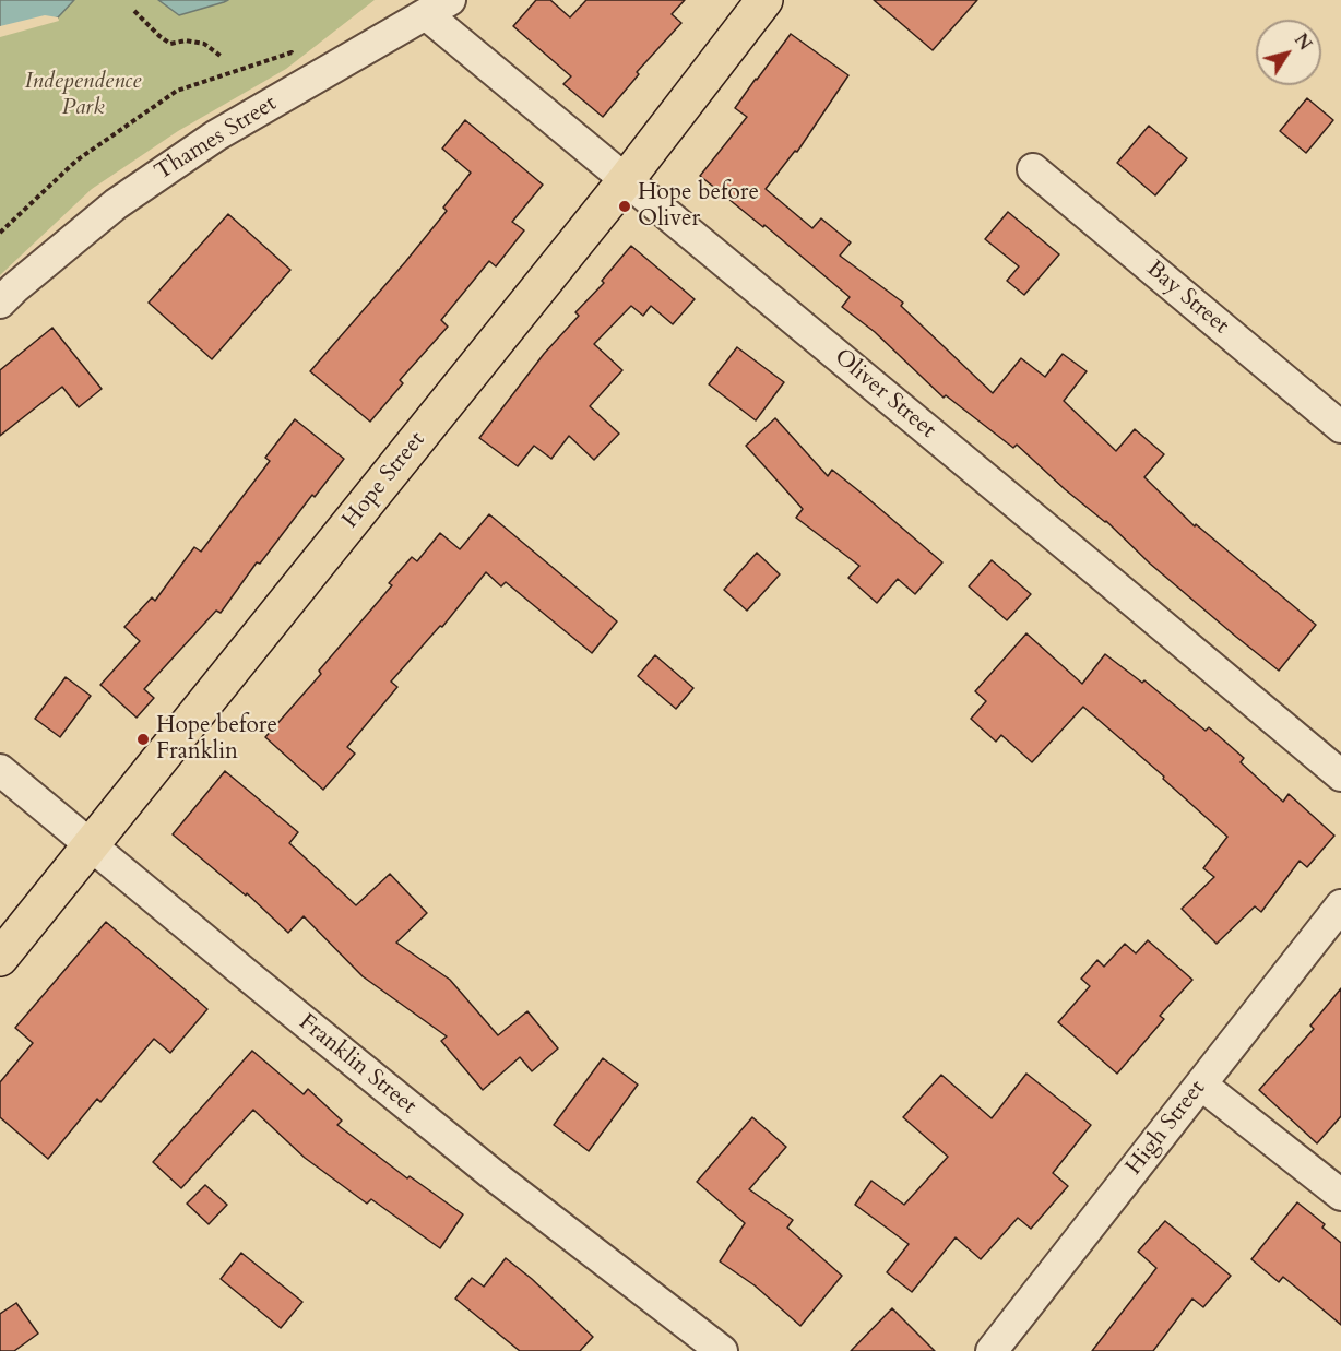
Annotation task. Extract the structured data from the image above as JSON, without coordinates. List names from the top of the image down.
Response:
{
  "streets": {
    "main road": ["Hope Street"],
    "street": [
      "Thames Street",
      "Bay Street",
      "Oliver Street",
      "Franklin Street",
      "High Street"
    ]
  },
  "crossings": [
    ["Thames Street", "Oliver Street"],
    ["Oliver Street", "Hope Street"],
    ["Hope Street", "Franklin Street"]
  ],
  "parks": ["Independence Park"],
  "places": ["Hope before Oliver", "Hope before Franklin"],
  "north": "top right"
}
